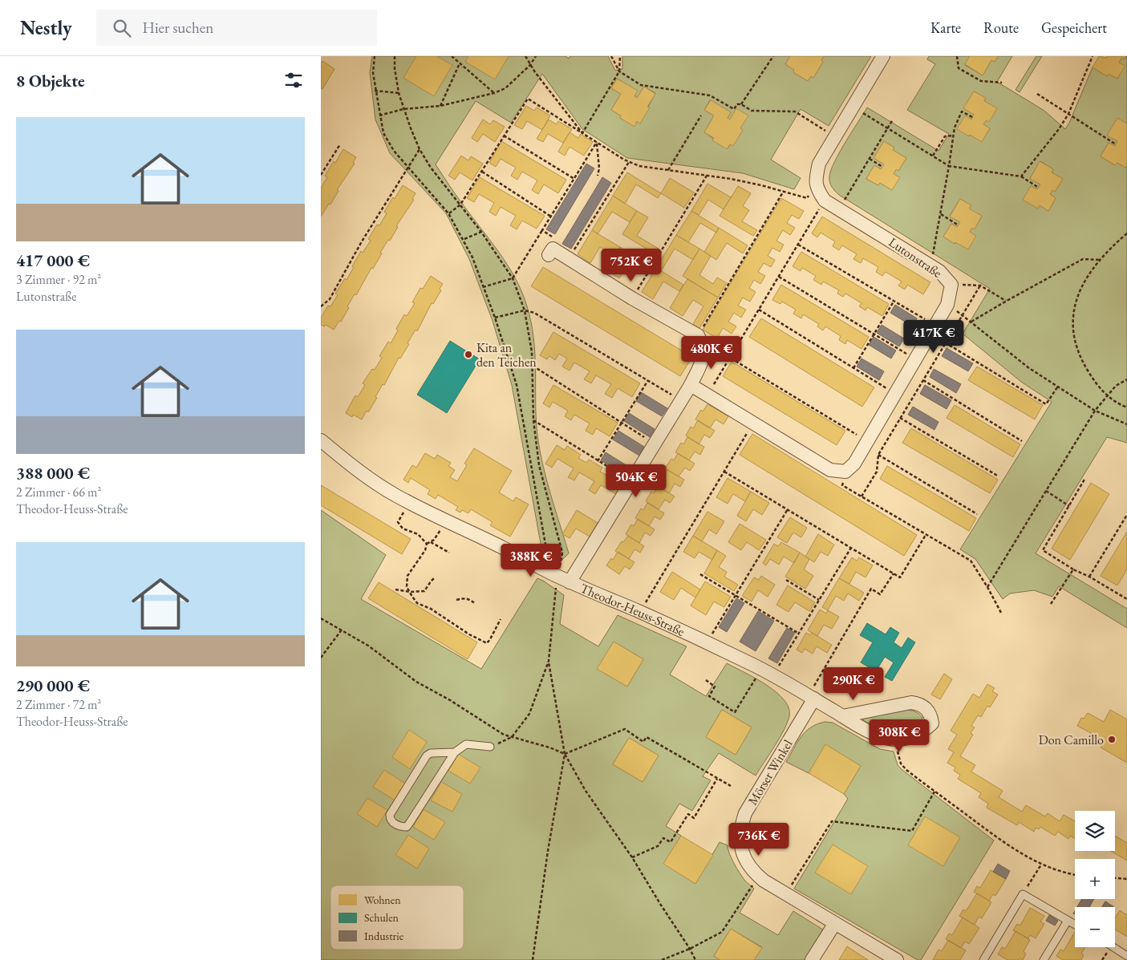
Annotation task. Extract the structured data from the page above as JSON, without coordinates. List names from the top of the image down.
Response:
{
  "streets": {
    "street": ["Lutonstraße", "Theodor-Heuss-Straße", "Mörser Winkel"]
  },
  "crossings": [
    ["Theodor-Heuss-Straße", "Mörser Winkel"]
  ],
  "places": ["Kita an den Teichen", "Don Camillo"],
  "legend": ["Wohnen", "Schulen", "Industrie"],
  "page": {
    "header": "Nestly",
    "search": "Hier suchen",
    "nav": ["Karte", "Route", "Gespeichert"],
    "heading": "8 Objekte",
    "list": [
      {
        "name": "417 000 €",
        "note": "3 Zimmer · 92 m² · Lutonstraße"
      },
      {
        "name": "388 000 €",
        "note": "2 Zimmer · 66 m² · Theodor-Heuss-Straße"
      },
      {
        "name": "290 000 €",
        "note": "2 Zimmer · 72 m² · Theodor-Heuss-Straße"
      }
    ],
    "price": [
      "752K €",
      "417K €",
      "480K €",
      "504K €",
      "388K €",
      "290K €",
      "308K €",
      "736K €"
    ],
    "map_buttons": ["+", "−"]
  }
}
